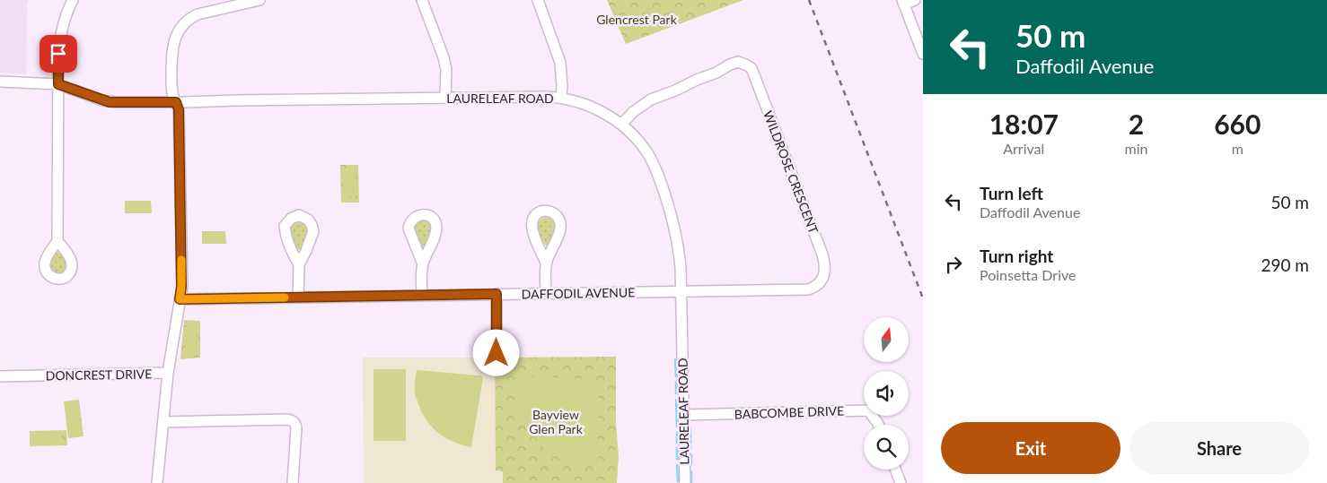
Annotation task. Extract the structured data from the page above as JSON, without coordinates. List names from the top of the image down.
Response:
{
  "streets": {
    "street": [
      "LAURELEAF ROAD",
      "WILDROSE CRESCENT",
      "DAFFODIL AVENUE",
      "DONCREST DRIVE",
      "BABCOMBE DRIVE"
    ]
  },
  "crossings": [
    ["LAURELEAF ROAD", "WILDROSE CRESCENT"],
    ["LAURELEAF ROAD", "DAFFODIL AVENUE"],
    ["LAURELEAF ROAD", "BABCOMBE DRIVE"],
    ["WILDROSE CRESCENT", "DAFFODIL AVENUE"]
  ],
  "parks": ["Glencrest Park", "Bayview Glen Park"],
  "north": "top",
  "page": {
    "turn": ["50 m", "Daffodil Avenue"],
    "eta": [
      "18:07",
      "Arrival",
      "2",
      "min",
      "660",
      "m"
    ],
    "list": [
      {
        "name": "Turn left",
        "note": "Daffodil Avenue",
        "value": "50 m"
      },
      {
        "name": "Turn right",
        "note": "Poinsetta Drive",
        "value": "290 m"
      }
    ],
    "buttons": ["Exit", "Share"]
  }
}
